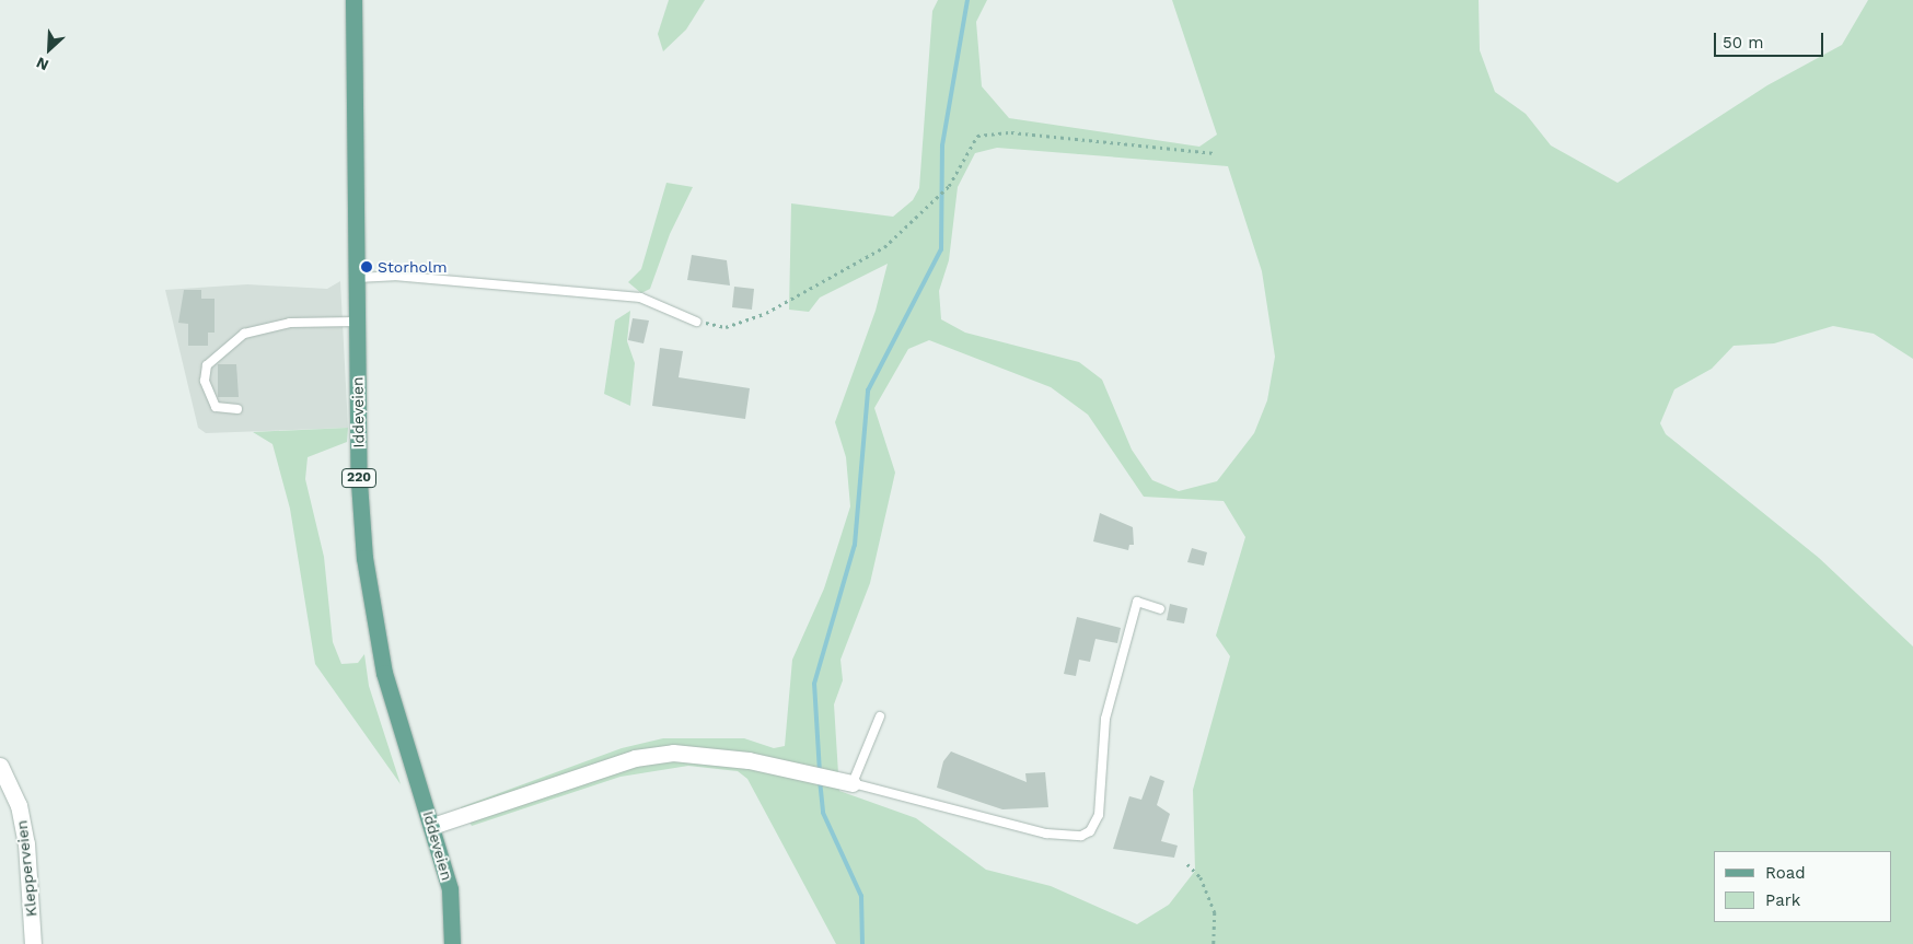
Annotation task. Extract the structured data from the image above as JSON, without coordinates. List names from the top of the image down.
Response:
{
  "streets": {
    "main road": ["Iddeveien", "220"],
    "street": ["Klepperveien"]
  },
  "places": ["Storholm"],
  "legend": ["Road", "Park"],
  "scale_bar": "50 m",
  "north": "bottom left"
}
